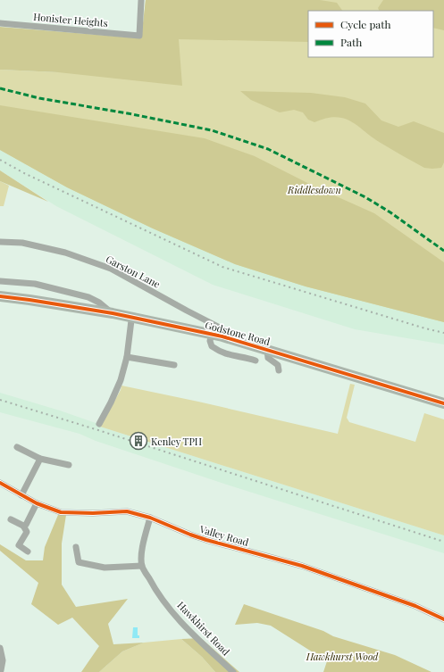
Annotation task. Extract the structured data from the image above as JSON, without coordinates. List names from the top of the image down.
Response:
{
  "streets": {
    "highway": ["Godstone Road"],
    "street": [
      "Honister Heights",
      "Garston Lane",
      "Valley Road",
      "Hawkhirst Road"
    ]
  },
  "crossings": [
    ["Garston Lane", "Godstone Road"],
    ["Valley Road", "Hawkhirst Road"]
  ],
  "parks": ["Riddlesdown", "Hawkhurst Wood"],
  "places": {
    "building": ["Kenley TPH"]
  },
  "legend": ["Cycle path", "Path"]
}
